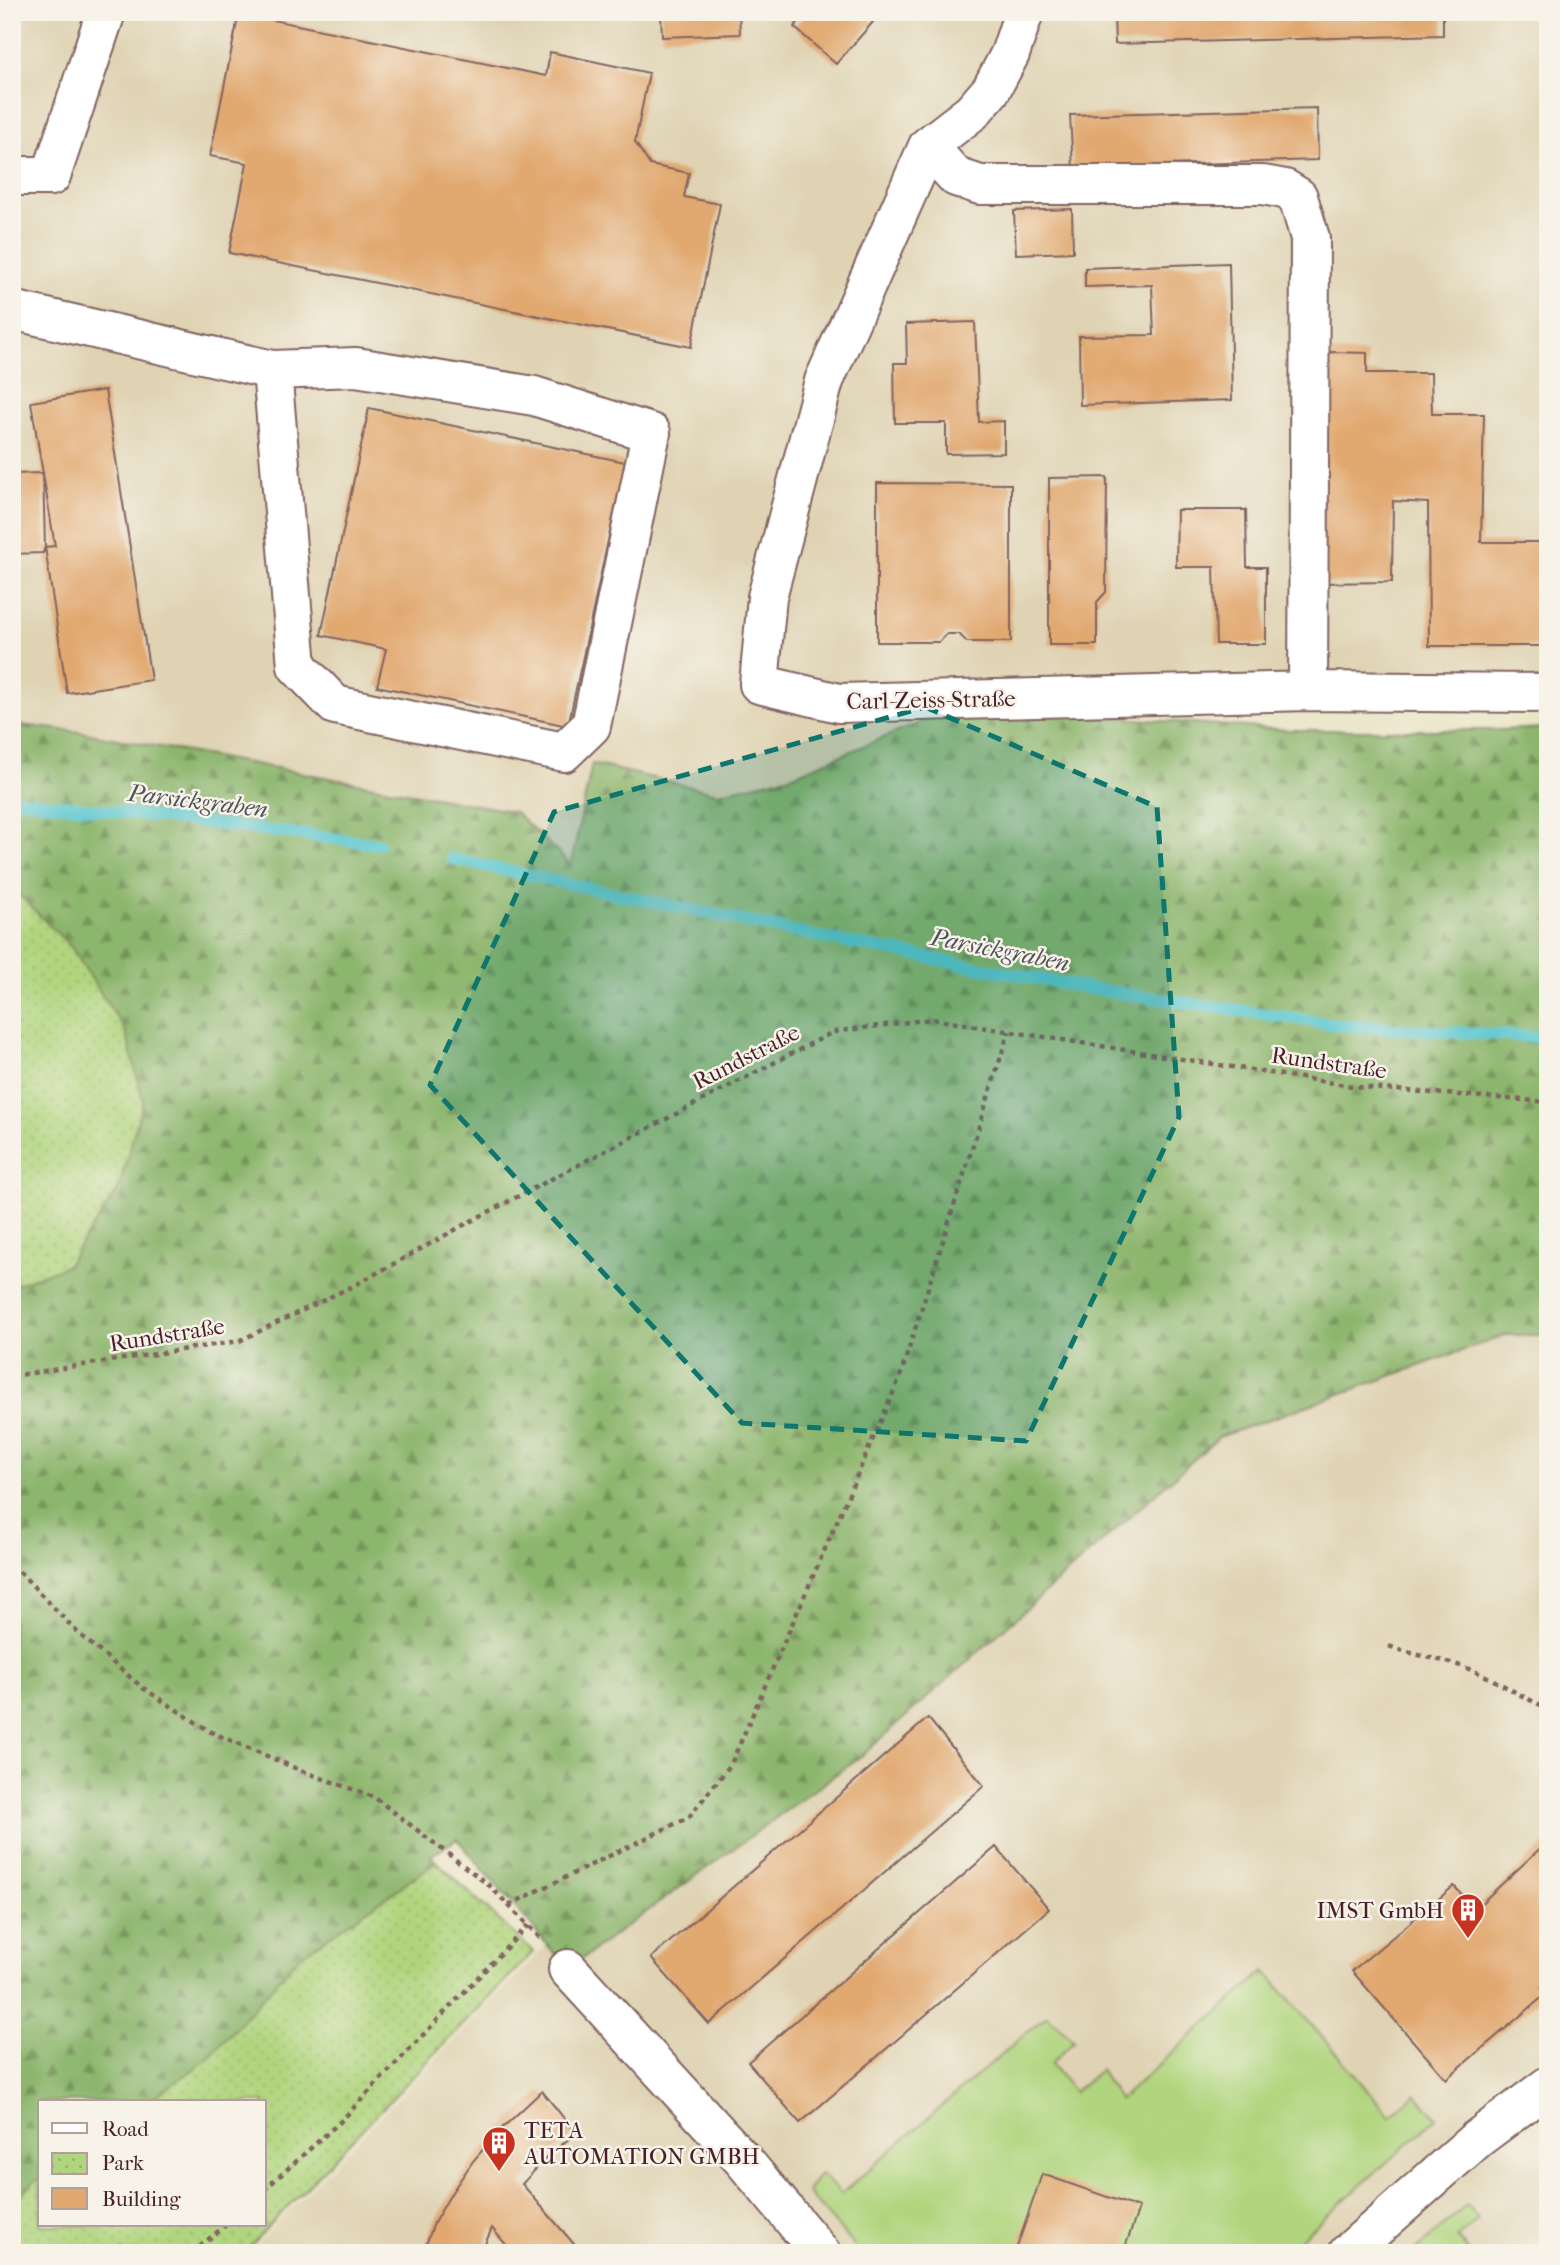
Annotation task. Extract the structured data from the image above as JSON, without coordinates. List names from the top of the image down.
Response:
{
  "streets": {
    "street": ["Carl-Zeiss-Straße"],
    "path": ["Rundstraße"]
  },
  "water": ["Parsickgraben"],
  "places": {
    "building": ["IMST GmbH", "TETA AUTOMATION GMBH"]
  },
  "legend": ["Road", "Park", "Building"]
}
